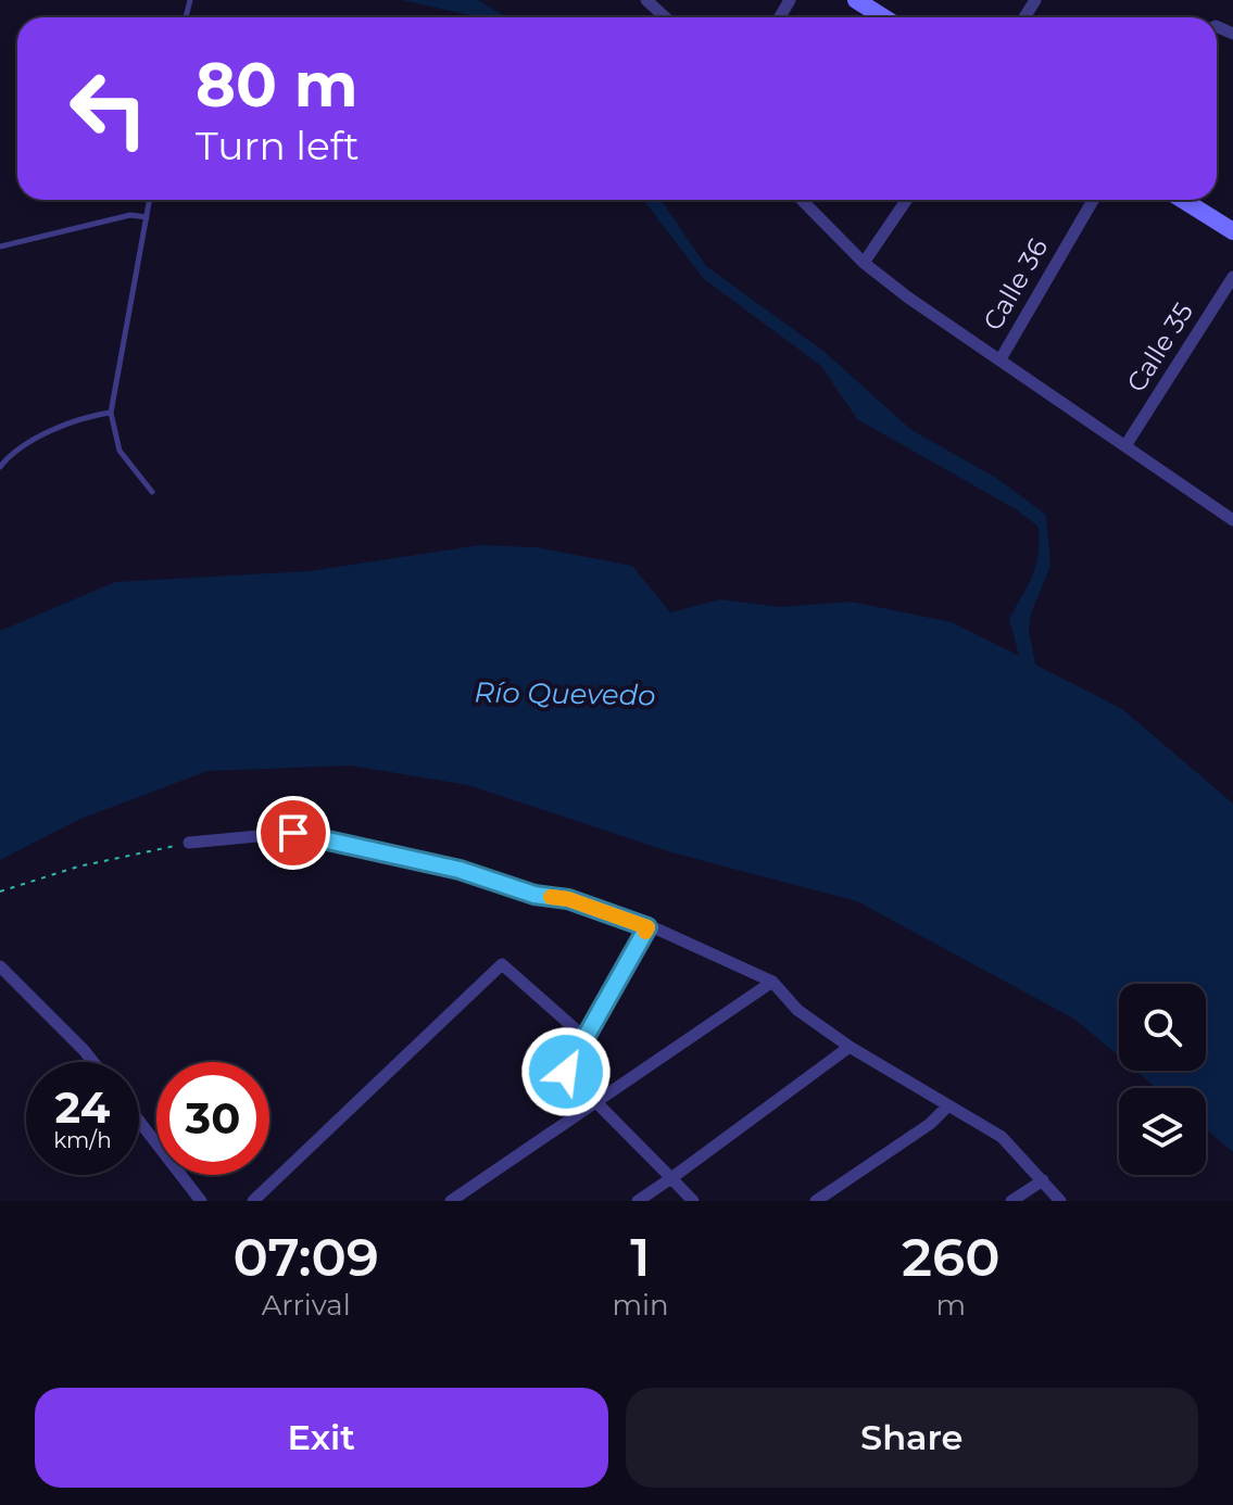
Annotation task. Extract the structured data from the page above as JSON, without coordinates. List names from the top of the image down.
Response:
{
  "streets": {
    "street": ["Calle 36", "Calle 35"]
  },
  "water": ["Río Quevedo"],
  "page": {
    "turn": ["80 m", "Turn left"],
    "speed": "24 km/h",
    "limit": "30",
    "eta": [
      "07:09",
      "Arrival",
      "1",
      "min",
      "260",
      "m"
    ],
    "buttons": ["Exit", "Share"]
  }
}
